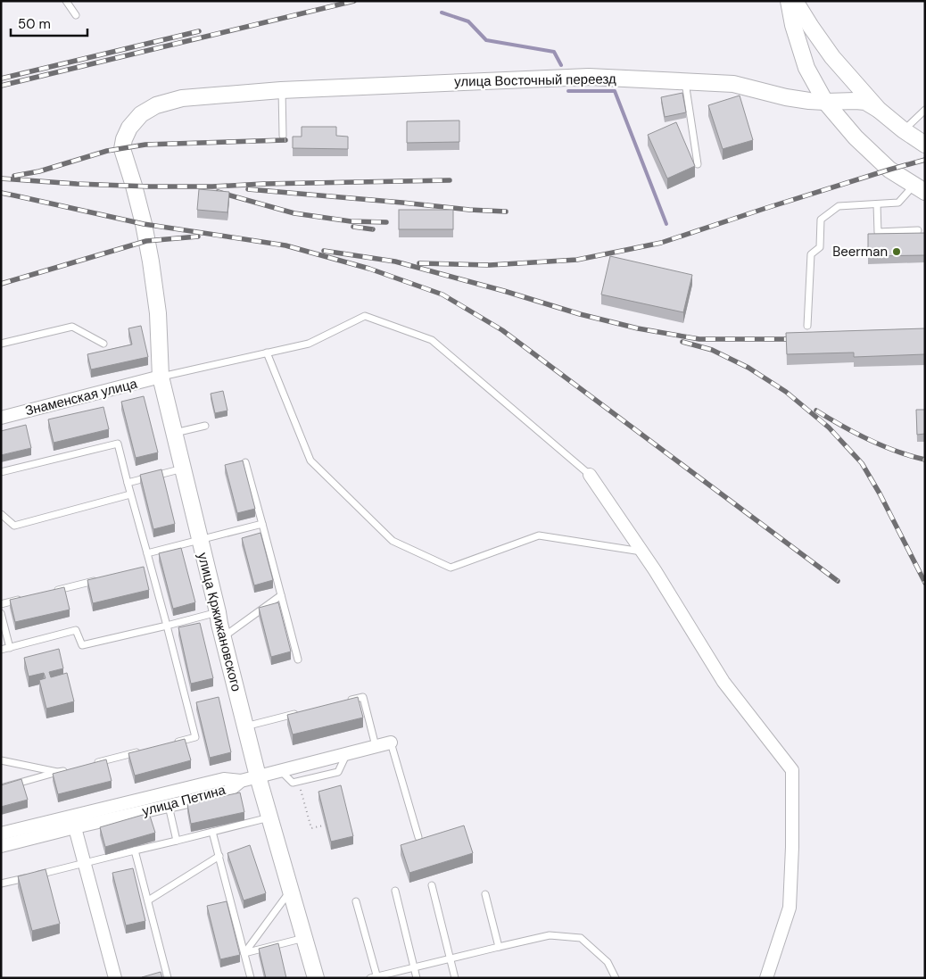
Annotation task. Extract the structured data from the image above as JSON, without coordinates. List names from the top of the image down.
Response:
{
  "streets": {
    "street": [
      "улица Восточный переезд",
      "Знаменская улица",
      "улица Кржижановского",
      "улица Петина"
    ]
  },
  "crossings": [
    ["улица Восточный переезд", "улица Кржижановского"],
    ["Знаменская улица", "улица Кржижановского"],
    ["улица Кржижановского", "улица Петина"]
  ],
  "places": ["Beerman"],
  "scale_bar": "50 m"
}
